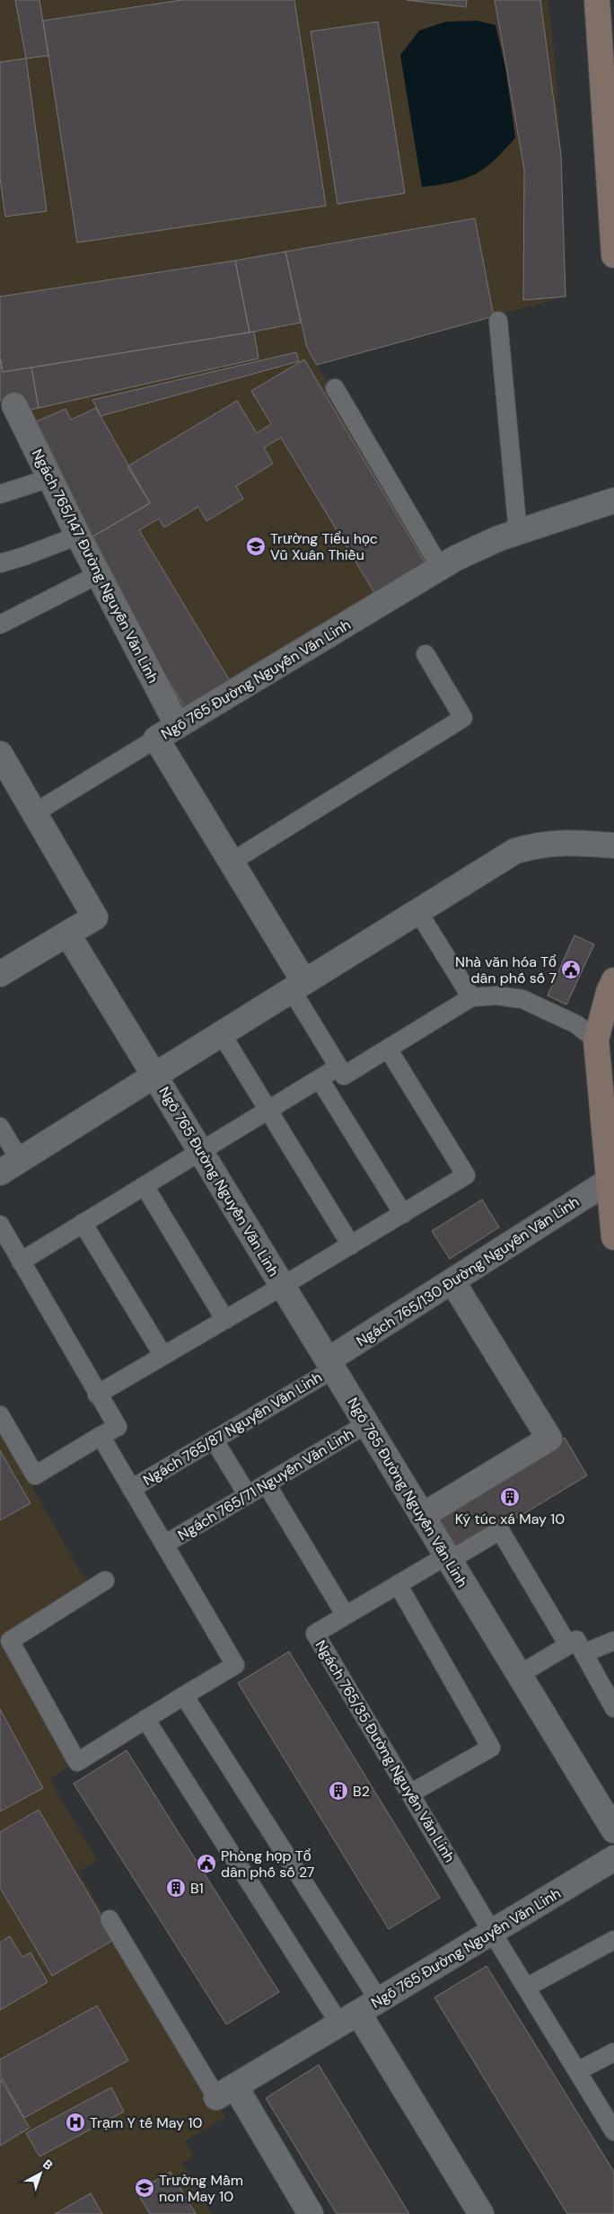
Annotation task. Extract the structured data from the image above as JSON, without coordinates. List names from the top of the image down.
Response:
{
  "streets": {
    "street": ["Ngách 765/147 Đường Nguyễn Văn Linh", "Ngõ 765 Đường Nguyễn Văn Linh", "Ngách 765/130 Đường Nguyễn Văn Linh"],
    "lane": ["Ngách 765/87 Nguyễn Văn Linh", "Ngách 765/71 Nguyễn Văn Linh", "Ngách 765/35 Đường Nguyễn Văn Linh"]
  },
  "crossings": [
    ["Ngách 765/147 Đường Nguyễn Văn Linh", "Ngõ 765 Đường Nguyễn Văn Linh"],
    ["Ngõ 765 Đường Nguyễn Văn Linh", "Ngách 765/130 Đường Nguyễn Văn Linh"],
    ["Ngõ 765 Đường Nguyễn Văn Linh", "Ngách 765/87 Nguyễn Văn Linh"],
    ["Ngõ 765 Đường Nguyễn Văn Linh", "Ngách 765/71 Nguyễn Văn Linh"],
    ["Ngõ 765 Đường Nguyễn Văn Linh", "Ngách 765/35 Đường Nguyễn Văn Linh"],
    ["Ngách 765/130 Đường Nguyễn Văn Linh", "Ngách 765/87 Nguyễn Văn Linh"]
  ],
  "places": {
    "school or university": ["Trường Tiểu học Vũ Xuân Thiều", "Trường Mầm non May 10"],
    "public building": ["Nhà văn hóa Tổ dân phố số 7", "Phòng họp Tổ dân phố số 27"],
    "building": ["Ký túc xá May 10", "B2", "B1"],
    "hospital": ["Trạm Y tế May 10"]
  },
  "north": "top right"
}
